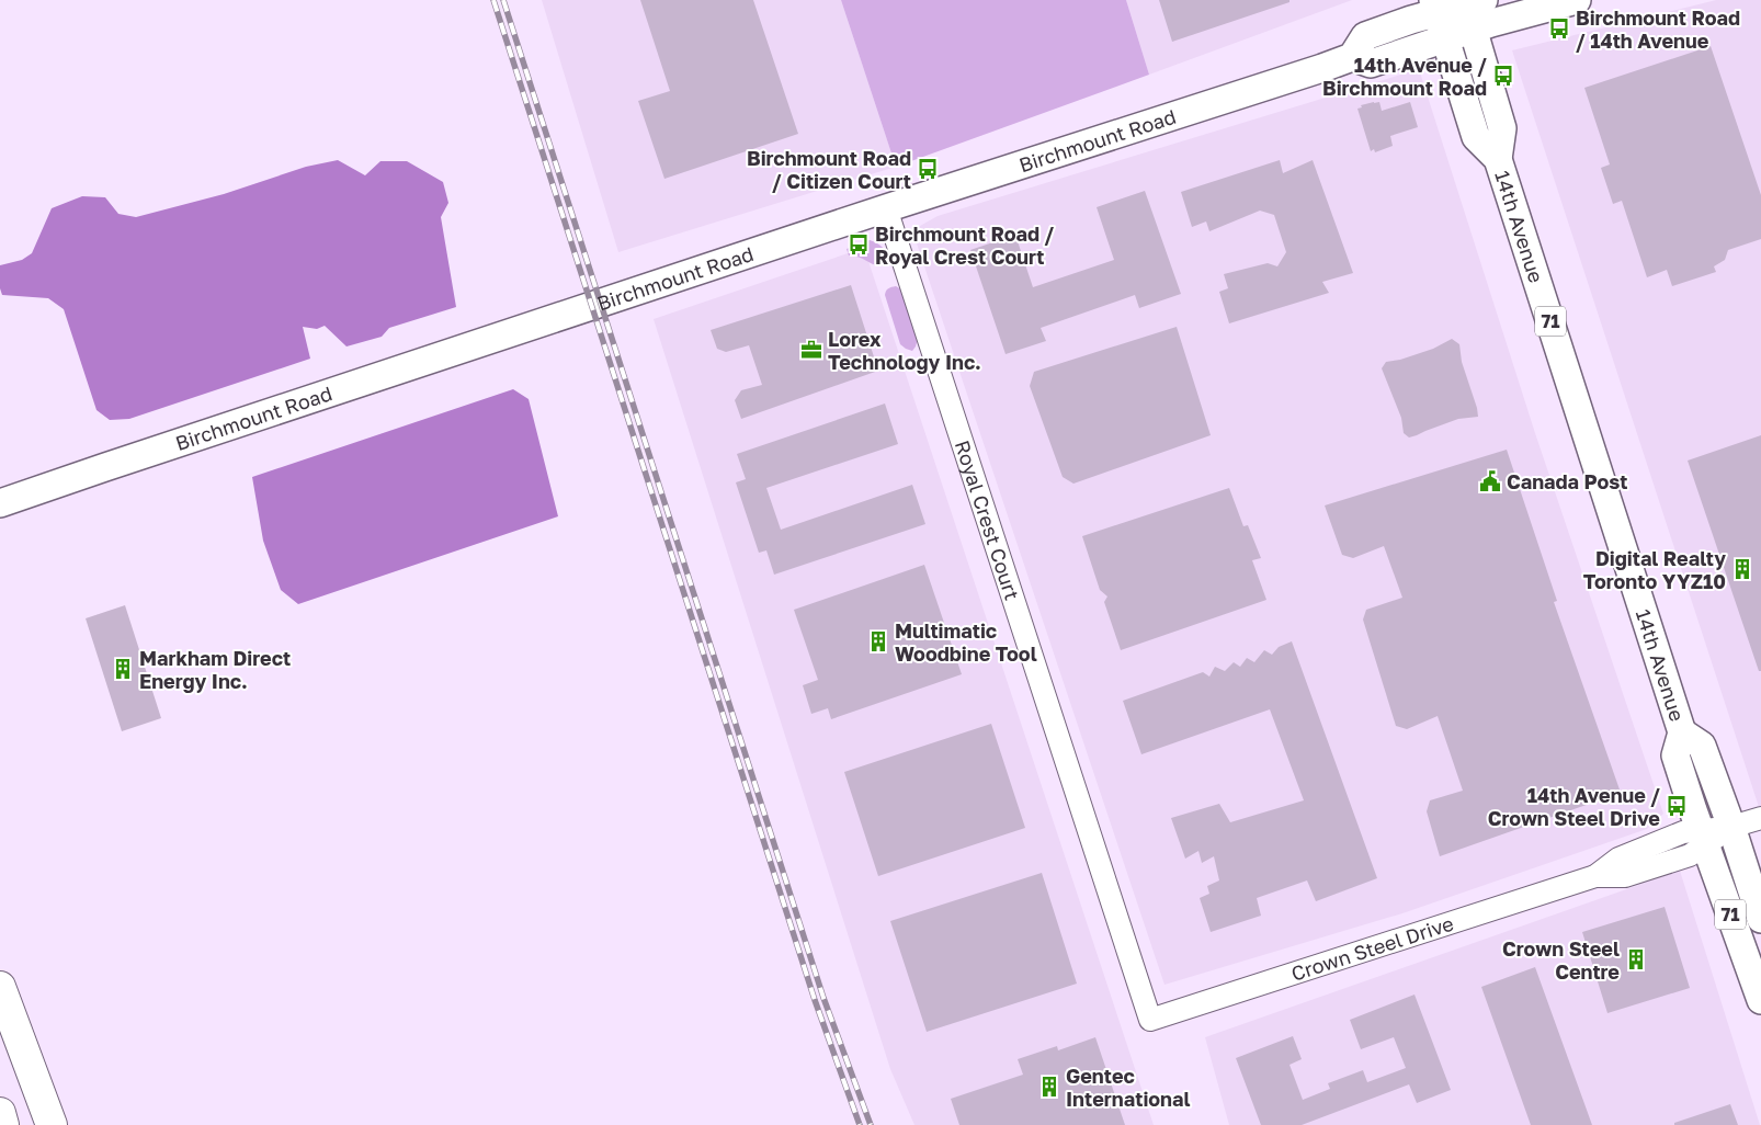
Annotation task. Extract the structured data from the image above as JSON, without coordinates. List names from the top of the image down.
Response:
{
  "streets": {
    "main road": ["Birchmount Road", "14th Avenue", "71"],
    "street": ["Royal Crest Court", "Crown Steel Drive"]
  },
  "crossings": [
    ["Birchmount Road", "14th Avenue"],
    ["Birchmount Road", "Royal Crest Court"],
    ["14th Avenue", "Crown Steel Drive"],
    ["Royal Crest Court", "Crown Steel Drive"]
  ],
  "places": {
    "bus stop": [
      "Birchmount Road / 14th Avenue",
      "14th Avenue / Birchmount Road",
      "Birchmount Road / Citizen Court",
      "Birchmount Road / Royal Crest Court",
      "14th Avenue / Crown Steel Drive"
    ],
    "office": ["Lorex Technology Inc."],
    "public building": ["Canada Post"],
    "building": [
      "Digital Realty Toronto YYZ10",
      "Multimatic Woodbine Tool",
      "Markham Direct Energy Inc.",
      "Crown Steel Centre",
      "Gentec International"
    ]
  }
}
